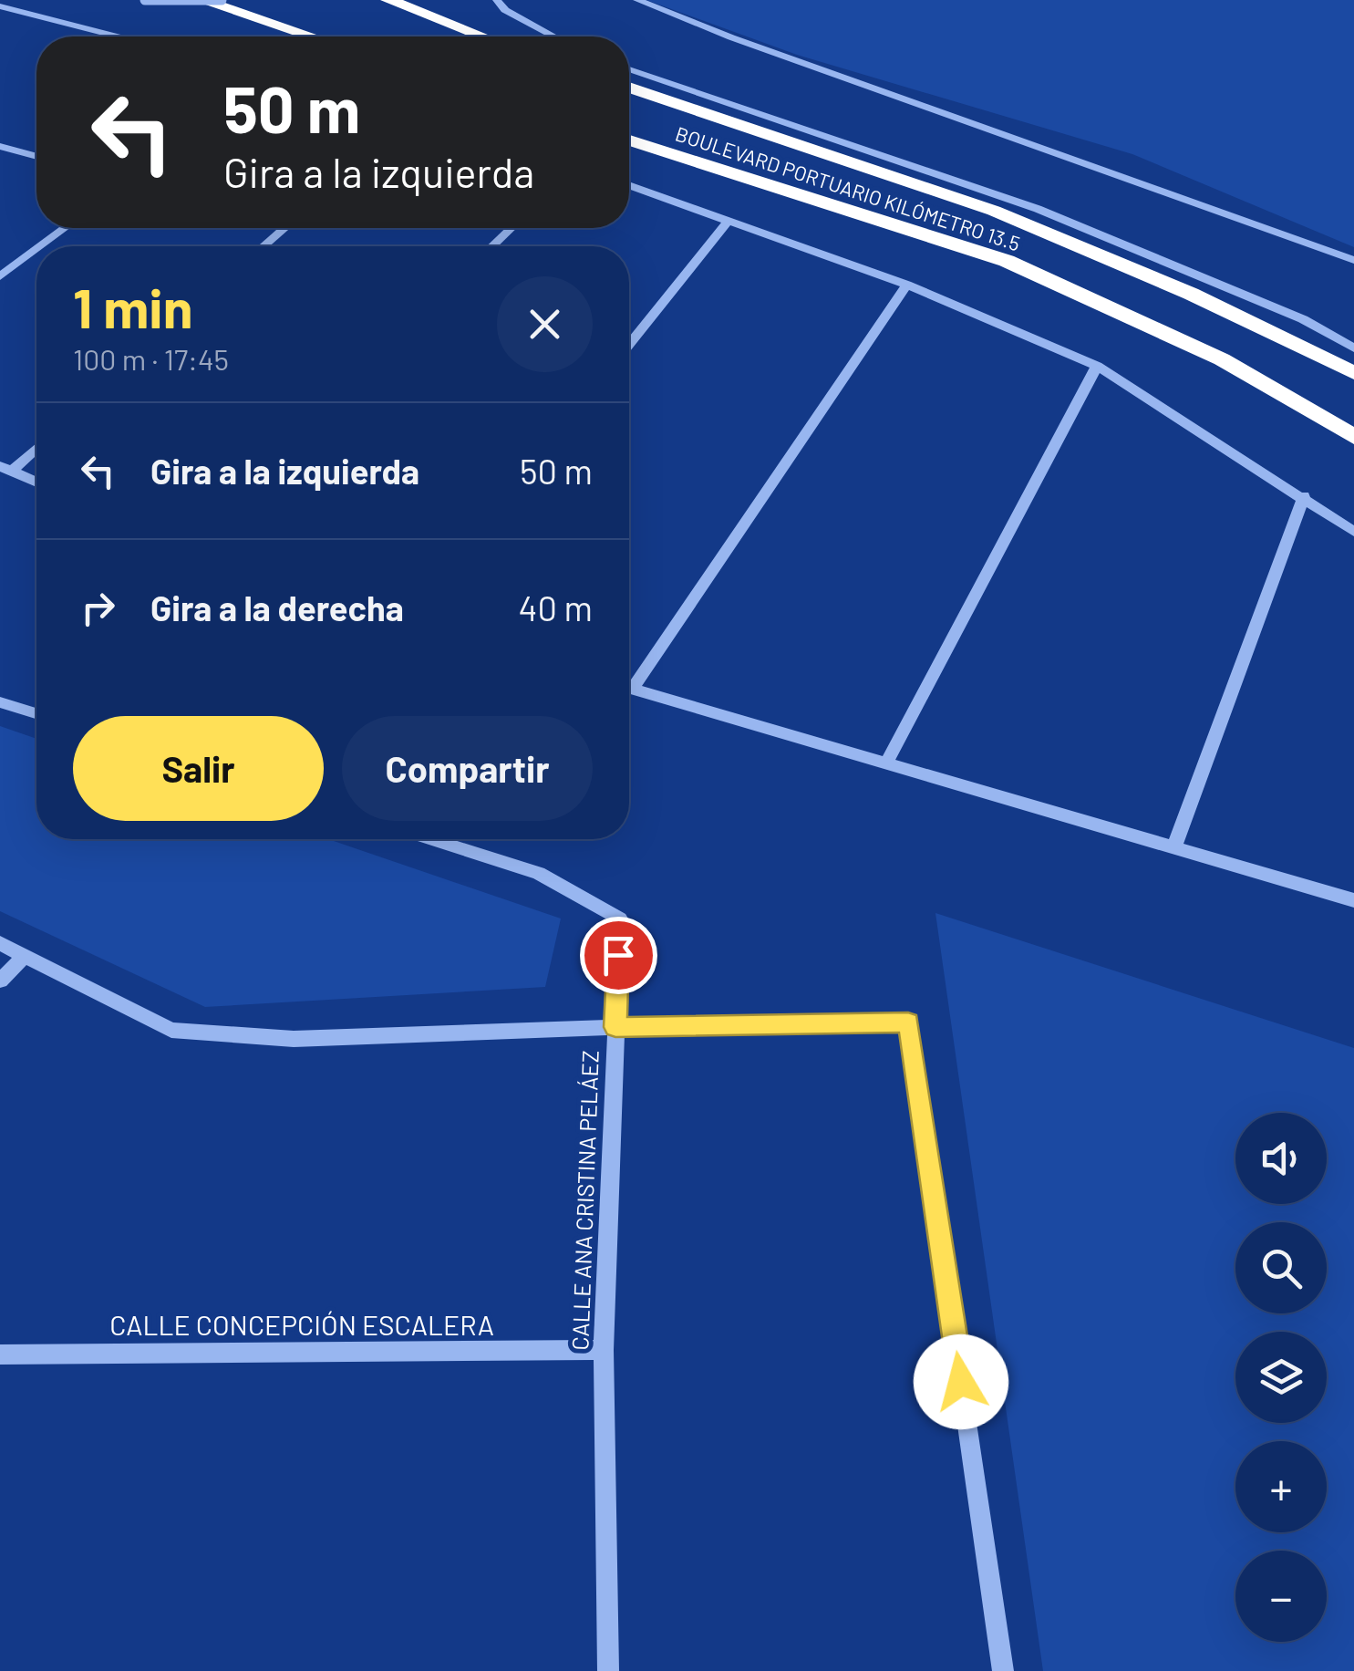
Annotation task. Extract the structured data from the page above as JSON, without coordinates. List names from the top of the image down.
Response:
{
  "streets": {
    "highway": ["BOULEVARD PORTUARIO KILÓMETRO 13.5"],
    "street": ["CALLE ANA CRISTINA PELÁEZ", "CALLE CONCEPCIÓN ESCALERA"]
  },
  "crossings": [
    ["CALLE ANA CRISTINA PELÁEZ", "CALLE CONCEPCIÓN ESCALERA"]
  ],
  "page": {
    "turn": ["50 m", "Gira a la izquierda"],
    "heading": ["1 min", "100 m · 17:45"],
    "list": [
      {
        "name": "Gira a la izquierda",
        "value": "50 m"
      },
      {
        "name": "Gira a la derecha",
        "value": "40 m"
      }
    ],
    "buttons": ["Salir", "Compartir"],
    "map_buttons": ["+", "−"]
  }
}
